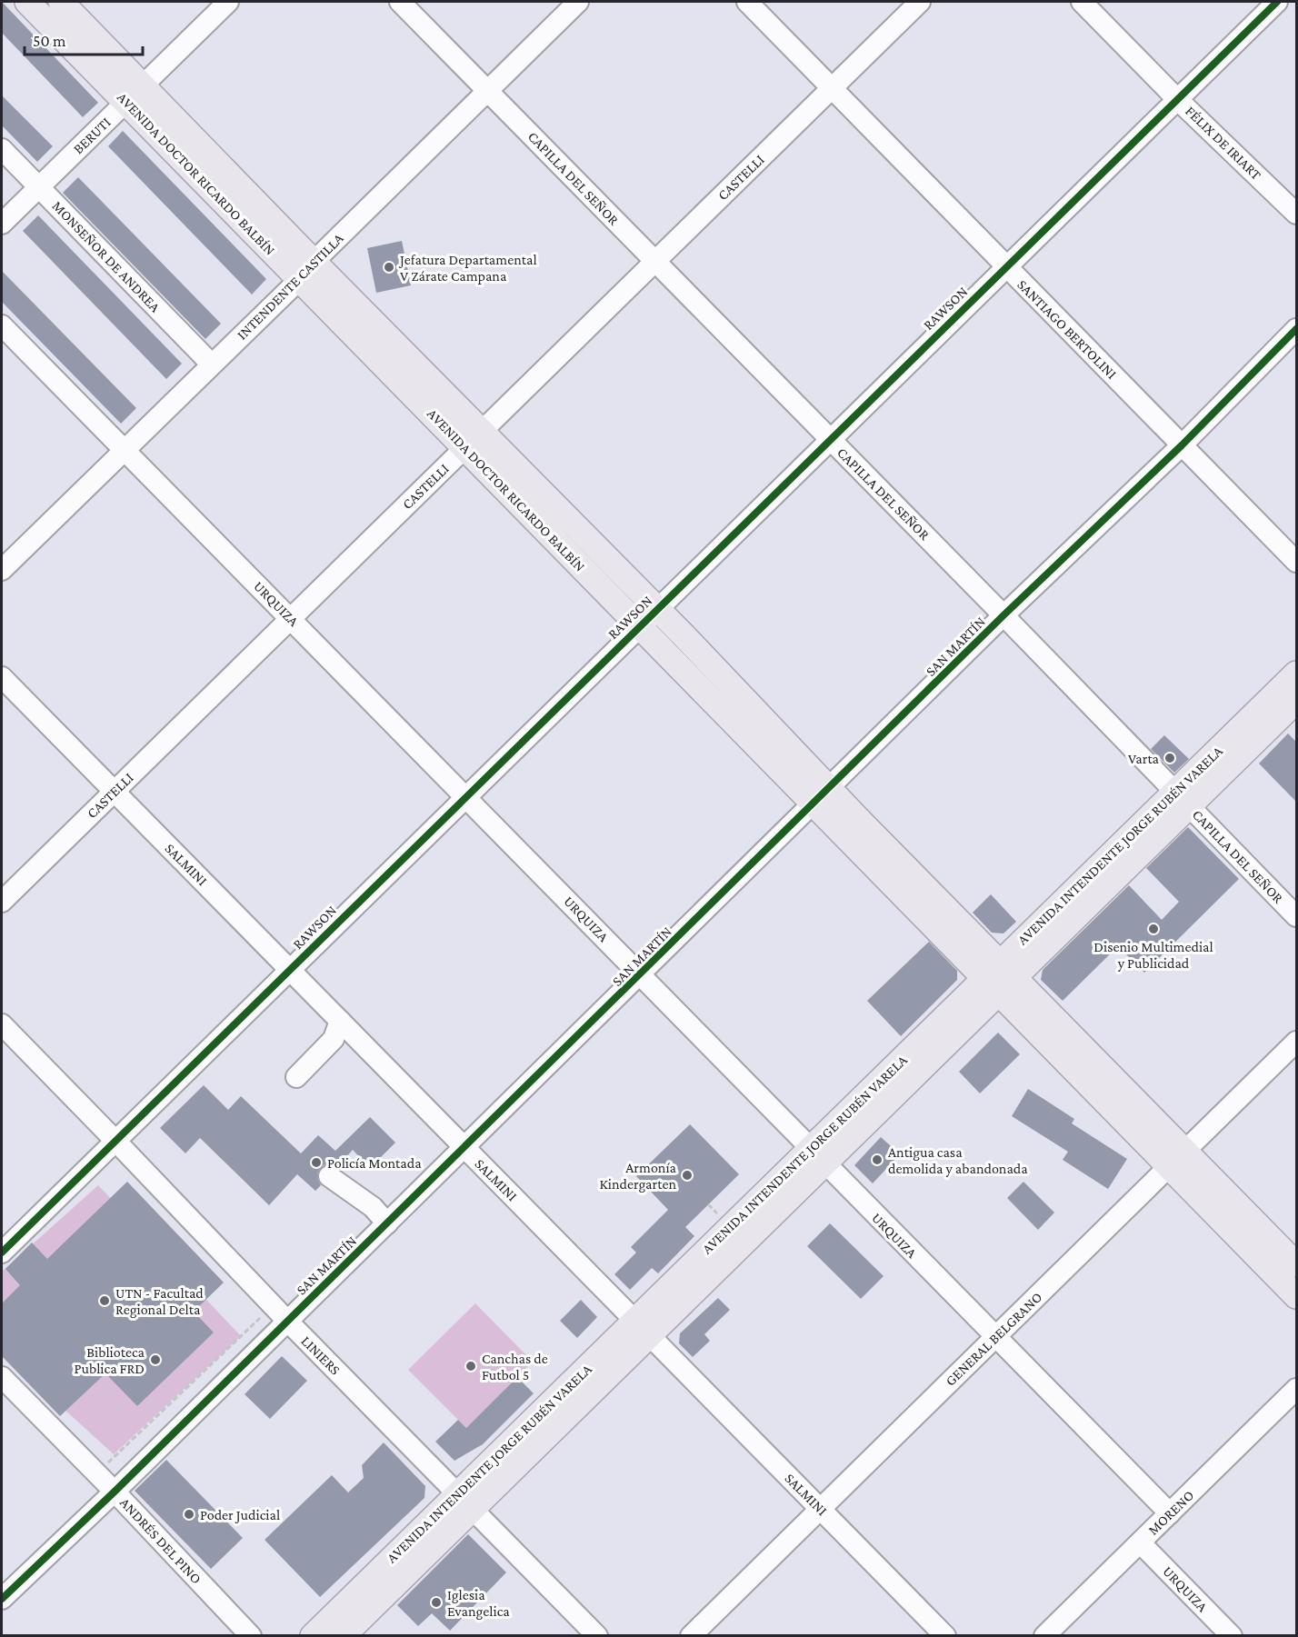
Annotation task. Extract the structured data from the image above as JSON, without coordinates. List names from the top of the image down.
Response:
{
  "streets": {
    "main road": ["AVENIDA DOCTOR RICARDO BALBÍN", "AVENIDA INTENDENTE JORGE RUBÉN VARELA"],
    "street": [
      "BERUTI",
      "FÉLIX DE IRIART",
      "CASTELLI",
      "CAPILLA DEL SEÑOR",
      "MONSEÑOR DE ANDREA",
      "INTENDENTE CASTILLA",
      "RAWSON",
      "SANTIAGO BERTOLINI",
      "URQUIZA",
      "SAN MARTÍN",
      "SALMINI",
      "GENERAL BELGRANO",
      "LINIERS",
      "MORENO",
      "ANDRÉS DEL PINO"
    ]
  },
  "crossings": [
    ["BERUTI", "AVENIDA DOCTOR RICARDO BALBÍN"],
    ["BERUTI", "MONSEÑOR DE ANDREA"],
    ["FÉLIX DE IRIART", "RAWSON"],
    ["AVENIDA DOCTOR RICARDO BALBÍN", "CASTELLI"],
    ["AVENIDA DOCTOR RICARDO BALBÍN", "INTENDENTE CASTILLA"],
    ["AVENIDA DOCTOR RICARDO BALBÍN", "RAWSON"],
    ["AVENIDA DOCTOR RICARDO BALBÍN", "SAN MARTÍN"],
    ["AVENIDA DOCTOR RICARDO BALBÍN", "AVENIDA INTENDENTE JORGE RUBÉN VARELA"],
    ["AVENIDA DOCTOR RICARDO BALBÍN", "GENERAL BELGRANO"],
    ["CASTELLI", "CAPILLA DEL SEÑOR"],
    ["CASTELLI", "SANTIAGO BERTOLINI"],
    ["CASTELLI", "URQUIZA"],
    ["CASTELLI", "SALMINI"],
    ["CAPILLA DEL SEÑOR", "INTENDENTE CASTILLA"],
    ["CAPILLA DEL SEÑOR", "RAWSON"],
    ["CAPILLA DEL SEÑOR", "SAN MARTÍN"],
    ["CAPILLA DEL SEÑOR", "AVENIDA INTENDENTE JORGE RUBÉN VARELA"],
    ["MONSEÑOR DE ANDREA", "INTENDENTE CASTILLA"],
    ["INTENDENTE CASTILLA", "URQUIZA"],
    ["RAWSON", "SANTIAGO BERTOLINI"],
    ["RAWSON", "URQUIZA"],
    ["RAWSON", "SALMINI"],
    ["RAWSON", "LINIERS"],
    ["SANTIAGO BERTOLINI", "SAN MARTÍN"],
    ["URQUIZA", "SAN MARTÍN"],
    ["URQUIZA", "AVENIDA INTENDENTE JORGE RUBÉN VARELA"],
    ["URQUIZA", "GENERAL BELGRANO"],
    ["URQUIZA", "MORENO"],
    ["SAN MARTÍN", "SALMINI"],
    ["SAN MARTÍN", "LINIERS"],
    ["SAN MARTÍN", "ANDRÉS DEL PINO"],
    ["AVENIDA INTENDENTE JORGE RUBÉN VARELA", "SALMINI"],
    ["AVENIDA INTENDENTE JORGE RUBÉN VARELA", "LINIERS"],
    ["SALMINI", "GENERAL BELGRANO"]
  ],
  "places": [
    "Jefatura Departamental V Zárate Campana",
    "Varta",
    "Disenio Multimedial y Publicidad",
    "Antigua casa demolida y abandonada",
    "Policía Montada",
    "Armonía Kindergarten",
    "UTN - Facultad Regional Delta",
    "Biblioteca Publica FRD",
    "Canchas de Futbol 5",
    "Poder Judicial",
    "Iglesia Evangelica"
  ],
  "scale_bar": "50 m"
}
